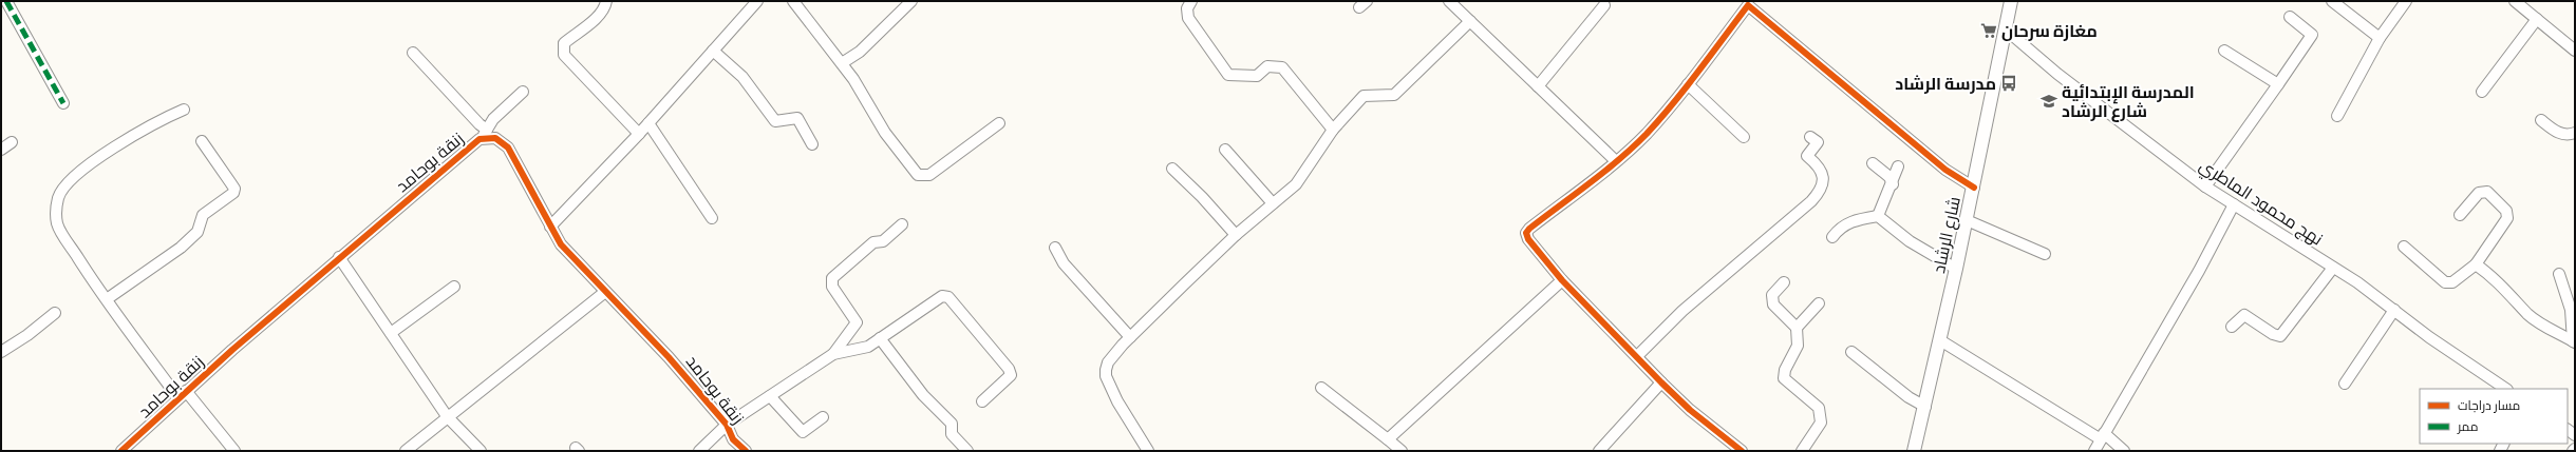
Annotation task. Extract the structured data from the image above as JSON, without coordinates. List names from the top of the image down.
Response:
{
  "streets": {
    "street": ["زنقة بوحامد", "نهج محمود الماطري", "شارع الرشاد"]
  },
  "crossings": [
    ["نهج محمود الماطري", "شارع الرشاد"]
  ],
  "places": {
    "supermarket": ["مغازة سرحان"],
    "bus stop": ["مدرسة الرشاد"],
    "school or university": ["المدرسة الإبتدائية شارع الرشاد"]
  },
  "legend": ["مسار دراجات", "ممر"]
}
